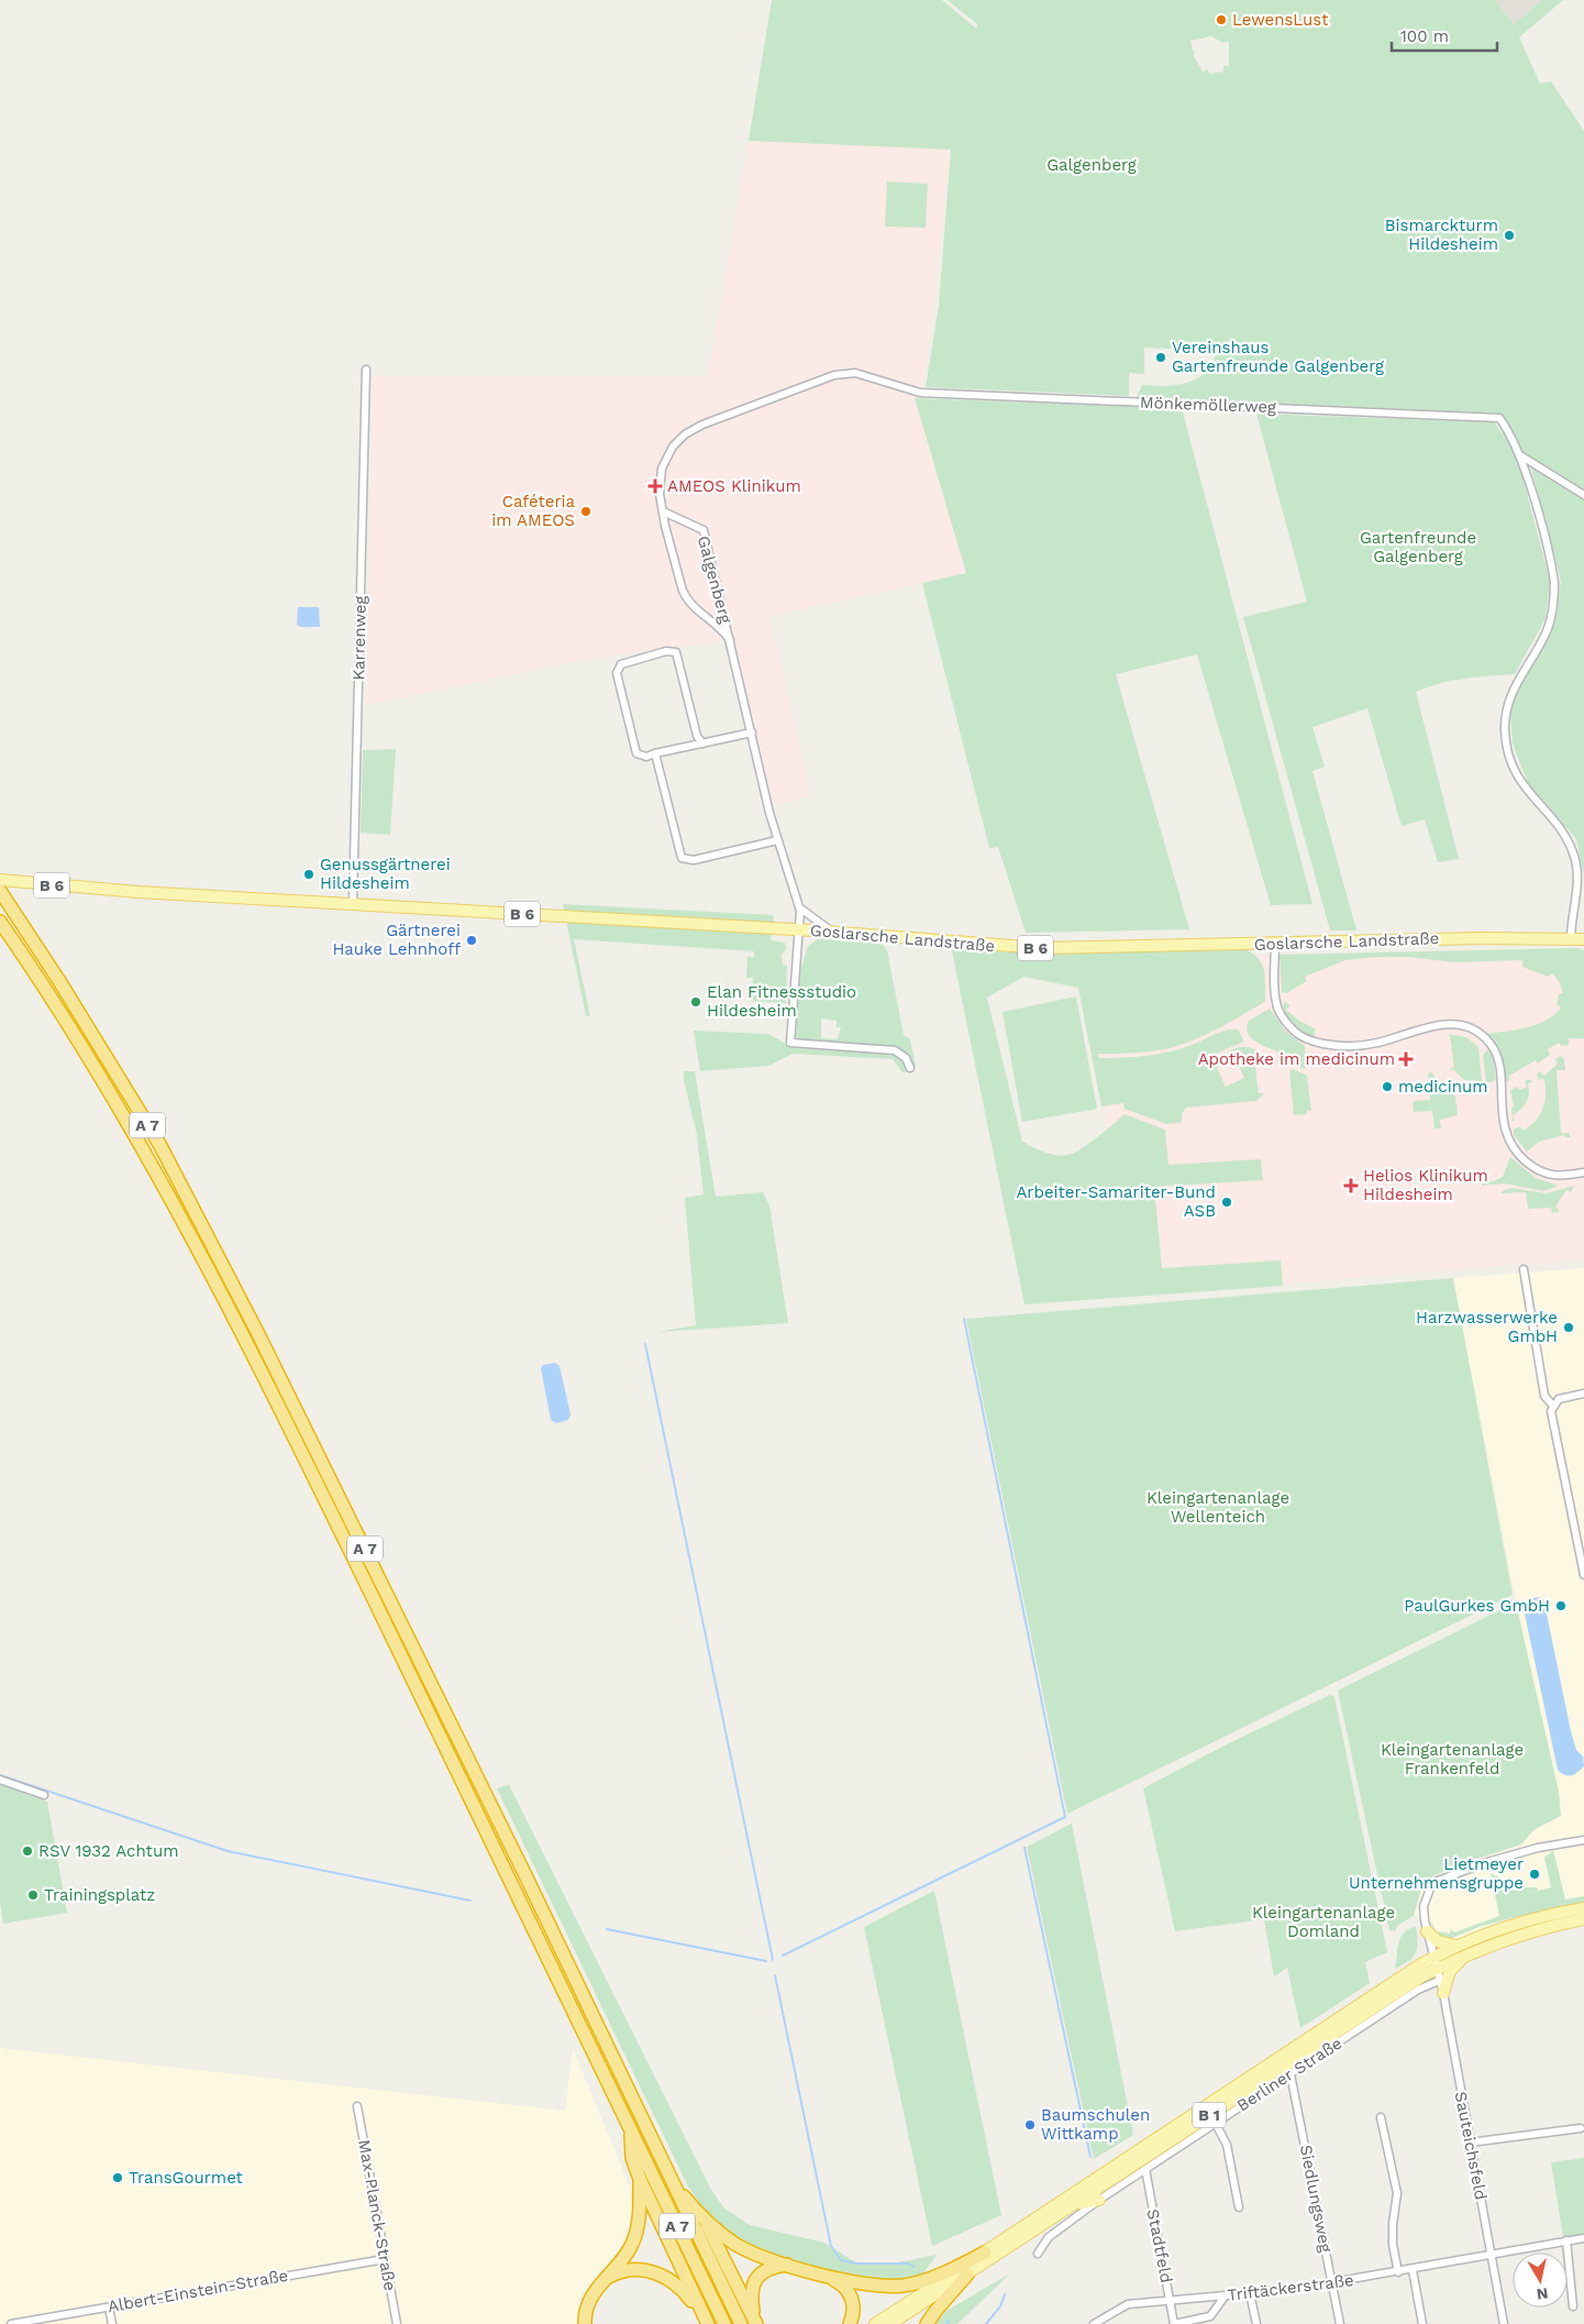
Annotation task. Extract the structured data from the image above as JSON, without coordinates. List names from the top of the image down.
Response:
{
  "streets": {
    "highway": ["A 7"],
    "main road": [
      "B 6",
      "Goslarsche Landstraße",
      "Berliner Straße",
      "B 1"
    ],
    "street": [
      "Mönkemöllerweg",
      "Galgenberg",
      "Karrenweg",
      "Sauteichsfeld",
      "Siedlungsweg",
      "Max-Planck-Straße",
      "Stadtfeld",
      "Triftäckerstraße",
      "Albert-Einstein-Straße"
    ]
  },
  "crossings": [
    ["Mönkemöllerweg", "Galgenberg"],
    ["Karrenweg", "B 6"],
    ["Karrenweg", "Goslarsche Landstraße"],
    ["B 6", "Goslarsche Landstraße"],
    ["Berliner Straße", "B 1"],
    ["Berliner Straße", "Sauteichsfeld"],
    ["Berliner Straße", "Siedlungsweg"],
    ["Berliner Straße", "Stadtfeld"],
    ["B 1", "Sauteichsfeld"],
    ["Sauteichsfeld", "Triftäckerstraße"],
    ["Siedlungsweg", "Triftäckerstraße"],
    ["Max-Planck-Straße", "Albert-Einstein-Straße"],
    ["Stadtfeld", "Triftäckerstraße"]
  ],
  "parks": [
    "Galgenberg",
    "Gartenfreunde Galgenberg",
    "Kleingartenanlage Wellenteich",
    "Kleingartenanlage Frankenfeld",
    "Kleingartenanlage Domland"
  ],
  "places": {
    "other": [
      "LewensLust",
      "Bismarckturm Hildesheim",
      "Vereinshaus Gartenfreunde Galgenberg",
      "Caféteria im AMEOS",
      "Genussgärtnerei Hildesheim",
      "Gärtnerei Hauke Lehnhoff",
      "Elan Fitnessstudio Hildesheim",
      "medicinum",
      "Arbeiter-Samariter-Bund ASB",
      "Harzwasserwerke GmbH",
      "PaulGurkes GmbH",
      "RSV 1932 Achtum",
      "Lietmeyer Unternehmensgruppe",
      "Trainingsplatz",
      "Baumschulen Wittkamp",
      "TransGourmet"
    ],
    "health": ["AMEOS Klinikum", "Apotheke im medicinum", "Helios Klinikum Hildesheim"]
  },
  "scale_bar": "100 m",
  "north": "bottom"
}
